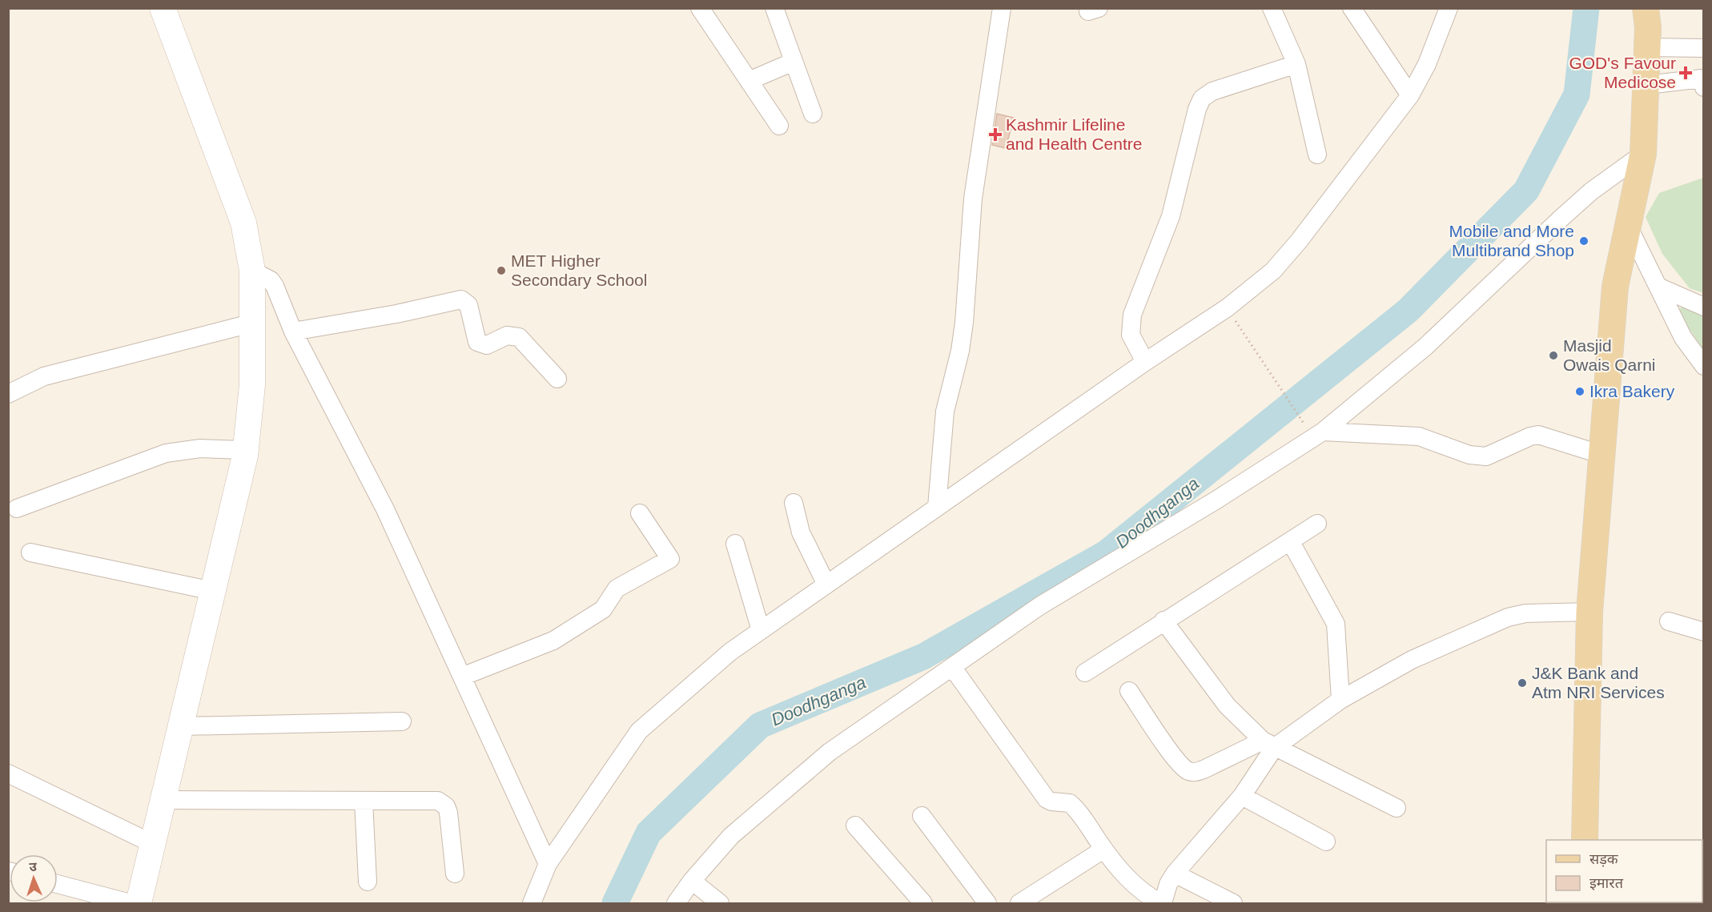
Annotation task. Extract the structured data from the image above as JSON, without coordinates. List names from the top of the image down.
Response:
{
  "water": ["Doodhganga"],
  "places": {
    "health": ["GOD's Favour Medicose", "Kashmir Lifeline and Health Centre"],
    "other": [
      "Mobile and More Multibrand Shop",
      "MET Higher Secondary School",
      "Masjid Owais Qarni",
      "Ikra Bakery",
      "J&K Bank and Atm NRI Services"
    ]
  },
  "legend": ["सड़क", "इमारत"],
  "north": "top"
}
